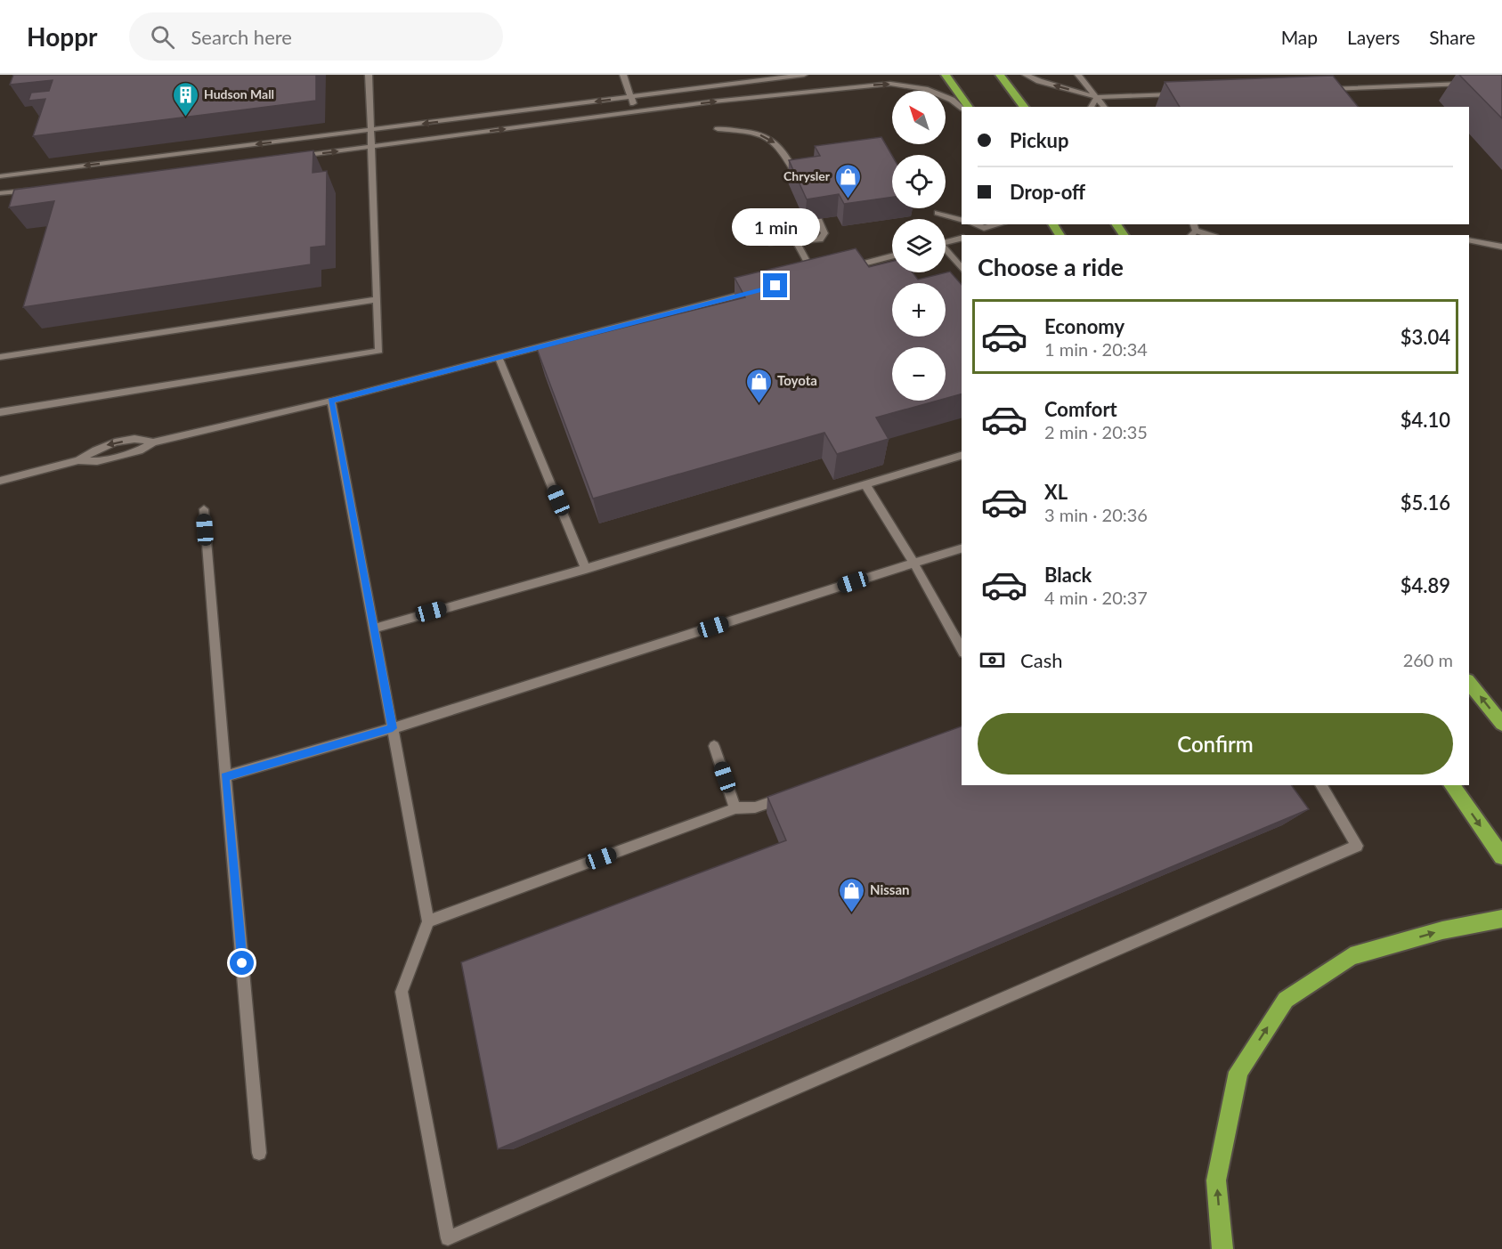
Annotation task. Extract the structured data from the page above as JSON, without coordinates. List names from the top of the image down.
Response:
{
  "places": {
    "building": ["Hudson Mall"],
    "shop": ["Chrysler", "Toyota", "Nissan"]
  },
  "north": "top left",
  "page": {
    "header": "Hoppr",
    "search": "Search here",
    "nav": ["Map", "Layers", "Share"],
    "map_buttons": ["+", "−"],
    "banner": ["Pickup", "Drop-off"],
    "bubble": "1 min",
    "heading": "Choose a ride",
    "list": [
      {
        "name": "Economy",
        "note": "1 min · 20:34",
        "value": "$3.04"
      },
      {
        "name": "Comfort",
        "note": "2 min · 20:35",
        "value": "$4.10"
      },
      {
        "name": "XL",
        "note": "3 min · 20:36",
        "value": "$5.16"
      },
      {
        "name": "Black",
        "note": "4 min · 20:37",
        "value": "$4.89"
      }
    ],
    "pay": ["Cash", "260 m"],
    "buttons": "Confirm"
  }
}
